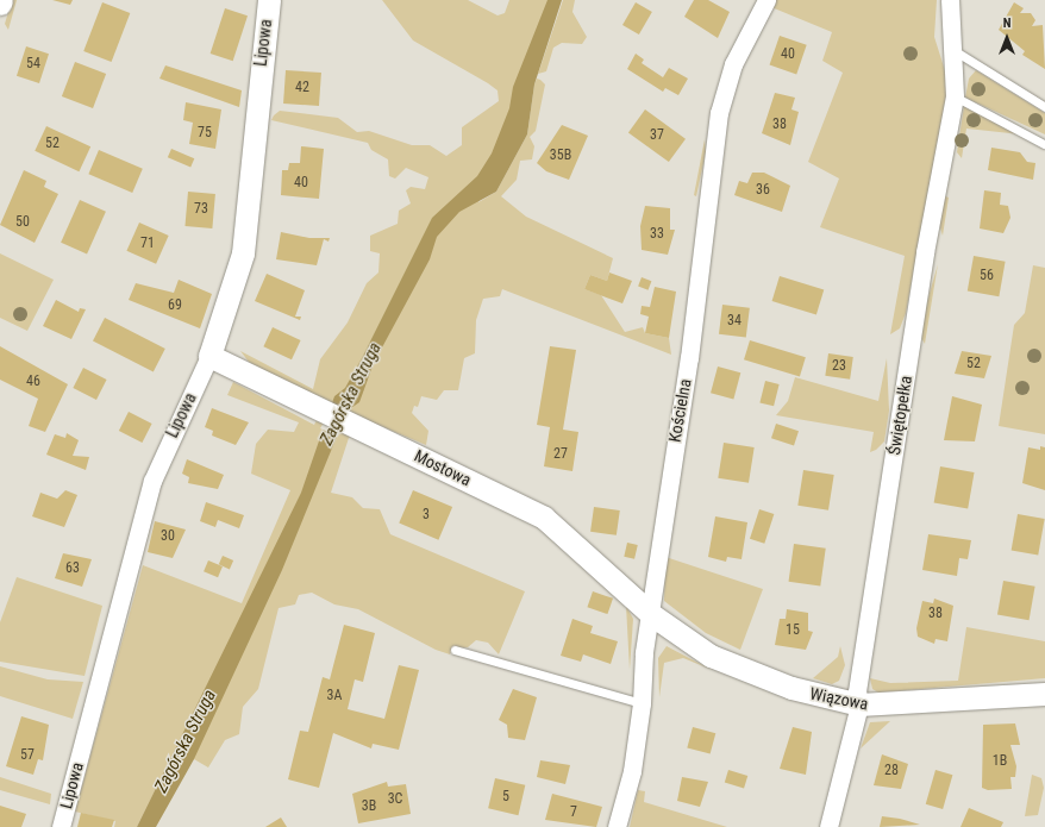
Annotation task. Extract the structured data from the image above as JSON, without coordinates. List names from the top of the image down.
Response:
{
  "streets": {
    "street": [
      "Lipowa",
      "Kościelna",
      "Świętopełka",
      "Mostowa",
      "Wiązowa"
    ]
  },
  "crossings": [
    ["Lipowa", "Mostowa"],
    ["Kościelna", "Mostowa"],
    ["Kościelna", "Wiązowa"],
    ["Świętopełka", "Wiązowa"],
    ["Mostowa", "Wiązowa"]
  ],
  "water": ["Zagórska Struga"],
  "house_numbers": [
    "40",
    "54",
    "42",
    "38",
    "75",
    "37",
    "52",
    "35B",
    "40",
    "36",
    "73",
    "50",
    "33",
    "71",
    "56",
    "69",
    "34",
    "52",
    "23",
    "46",
    "27",
    "3",
    "30",
    "63",
    "38",
    "15",
    "3A",
    "57",
    "1B",
    "28",
    "5",
    "3C",
    "3B",
    "7"
  ],
  "north": "top"
}
